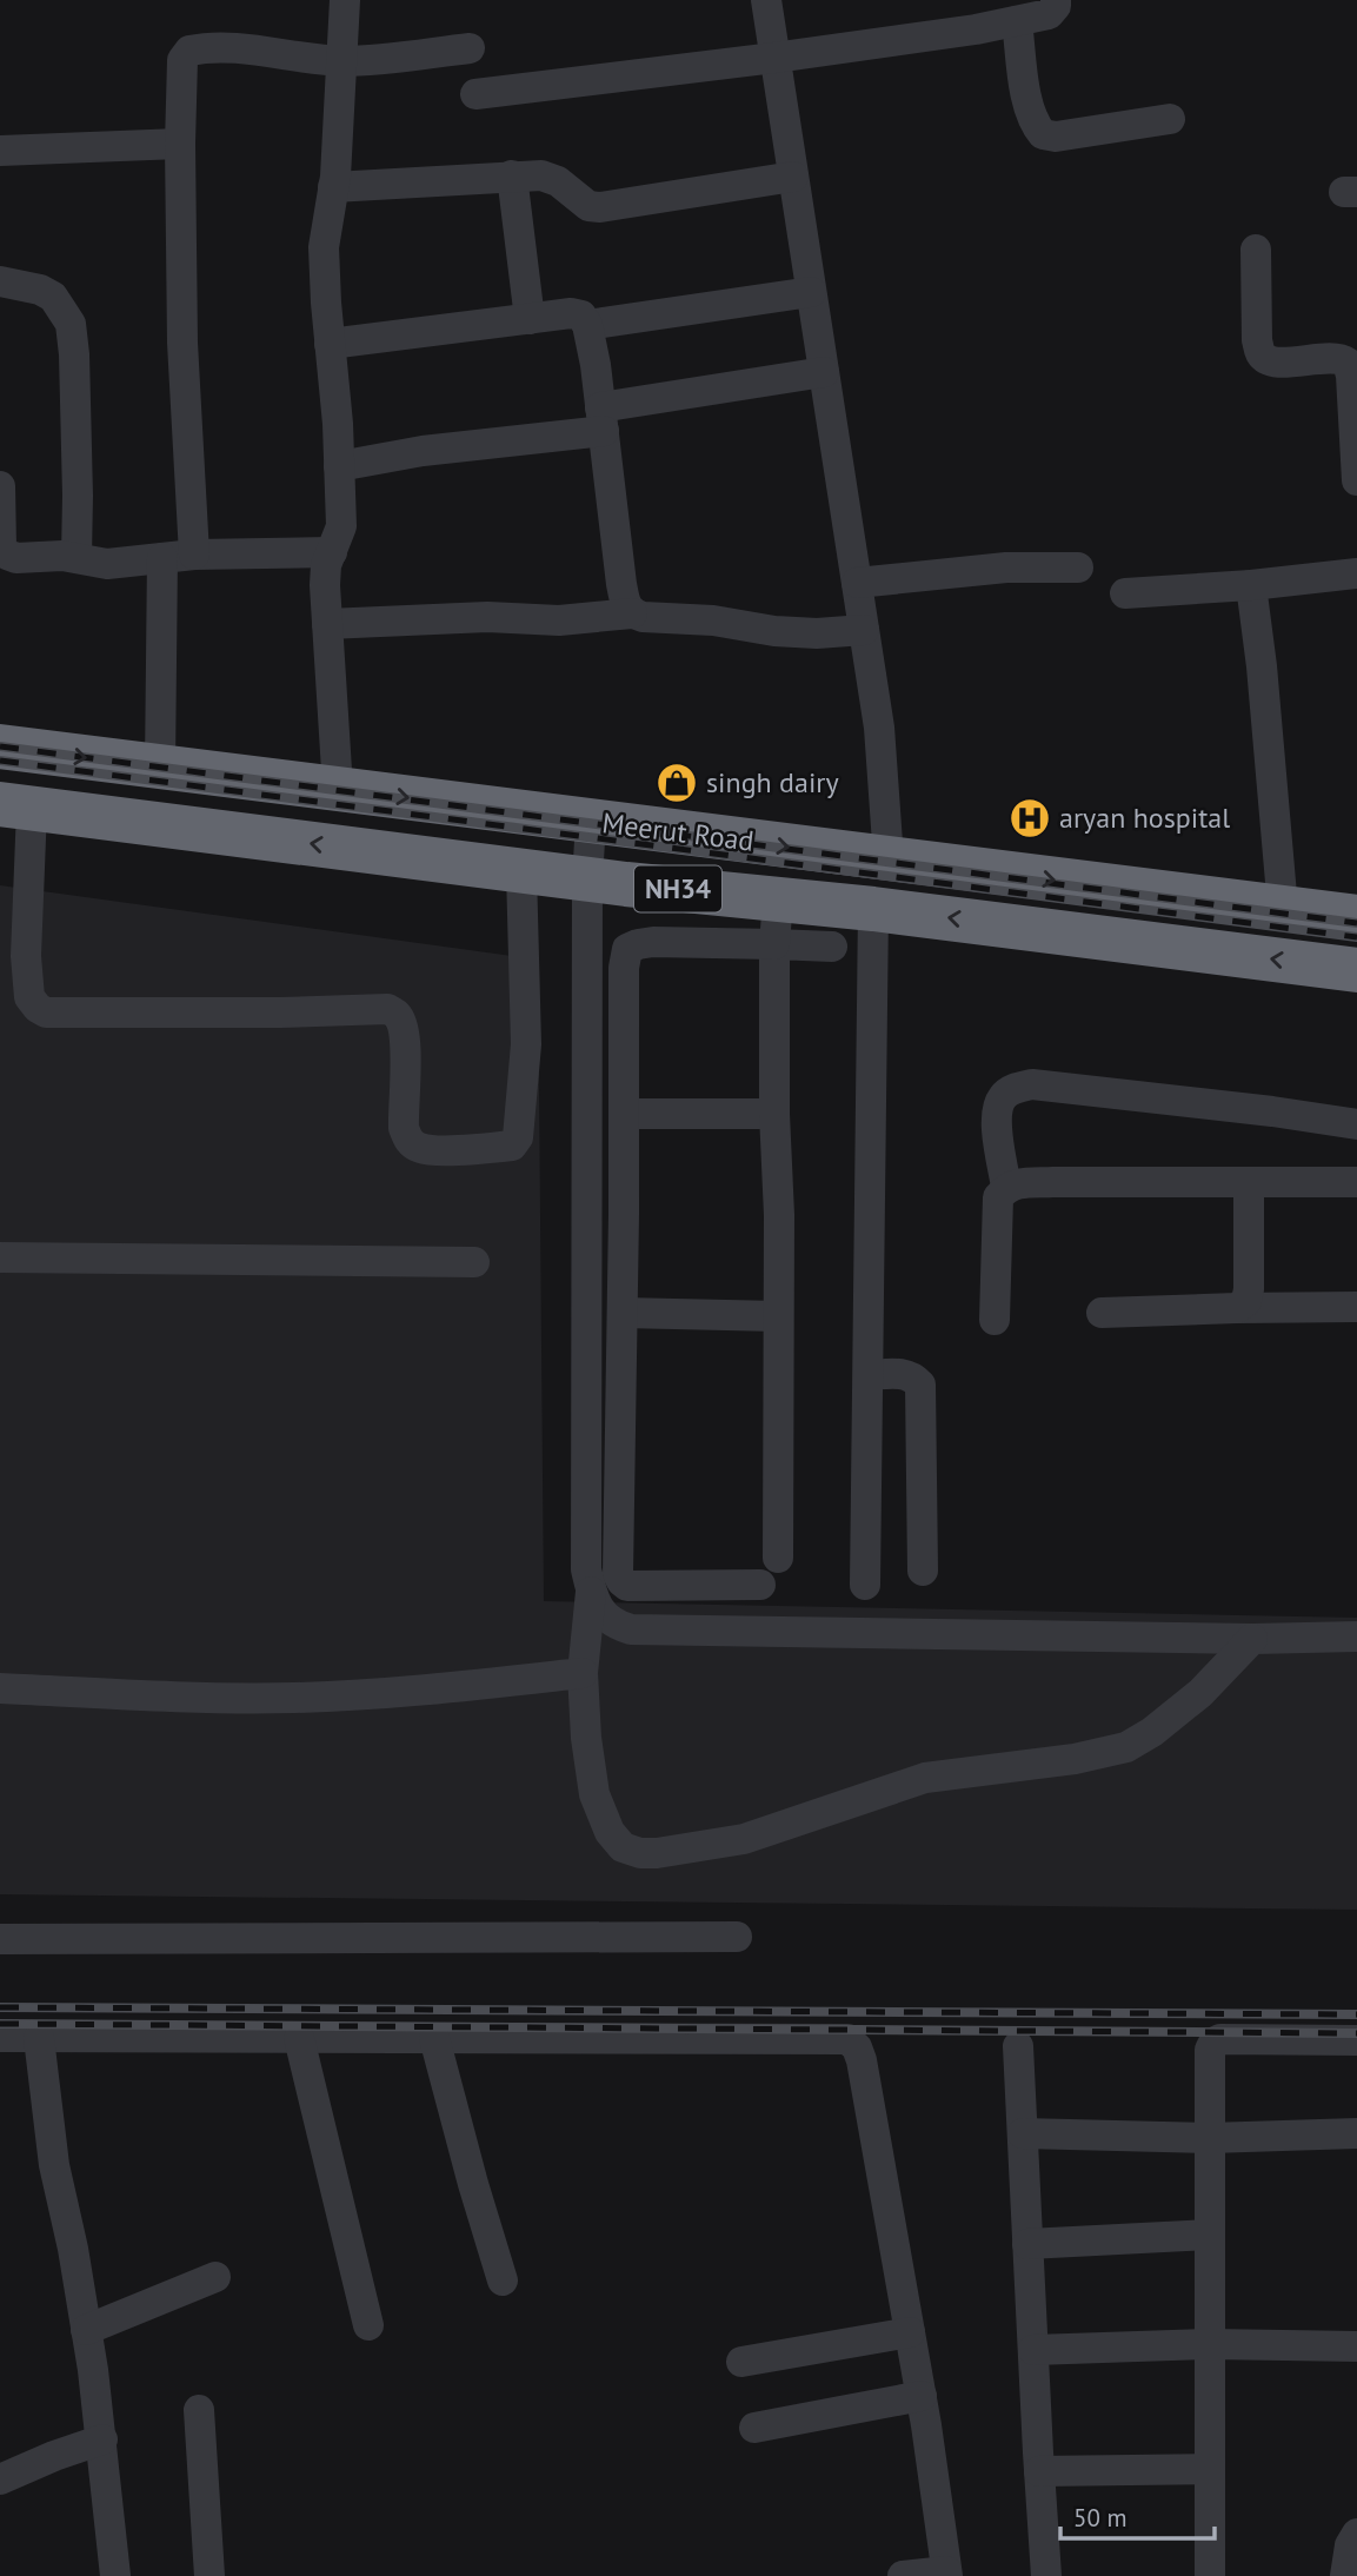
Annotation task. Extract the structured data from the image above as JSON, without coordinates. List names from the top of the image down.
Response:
{
  "streets": {
    "highway": ["Meerut Road", "NH34"]
  },
  "places": {
    "shop": ["singh dairy"],
    "hospital": ["aryan hospital"]
  },
  "scale_bar": "50 m"
}
